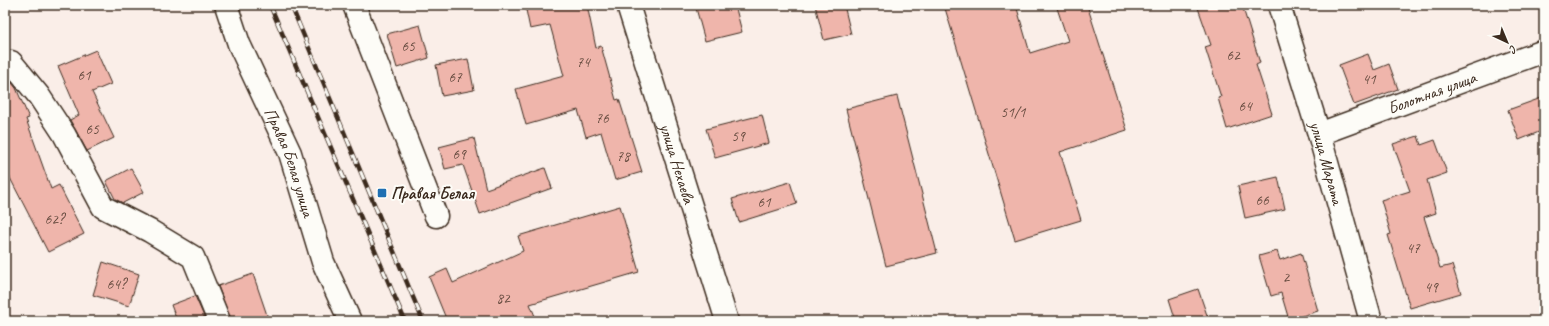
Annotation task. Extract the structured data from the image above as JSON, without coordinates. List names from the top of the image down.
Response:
{
  "streets": {
    "street": [
      "Болотная улица",
      "Правая Белая улица",
      "улица Нехаева",
      "улица Марата"
    ]
  },
  "crossings": [
    ["Болотная улица", "улица Марата"]
  ],
  "places": {
    "transit": ["Правая Белая"]
  },
  "house_numbers": [
    "65",
    "62",
    "74",
    "61",
    "67",
    "41",
    "64",
    "51/1",
    "76",
    "65",
    "59",
    "69",
    "78",
    "66",
    "61",
    "62?",
    "47",
    "2",
    "64?",
    "49",
    "82"
  ],
  "north": "bottom right"
}
